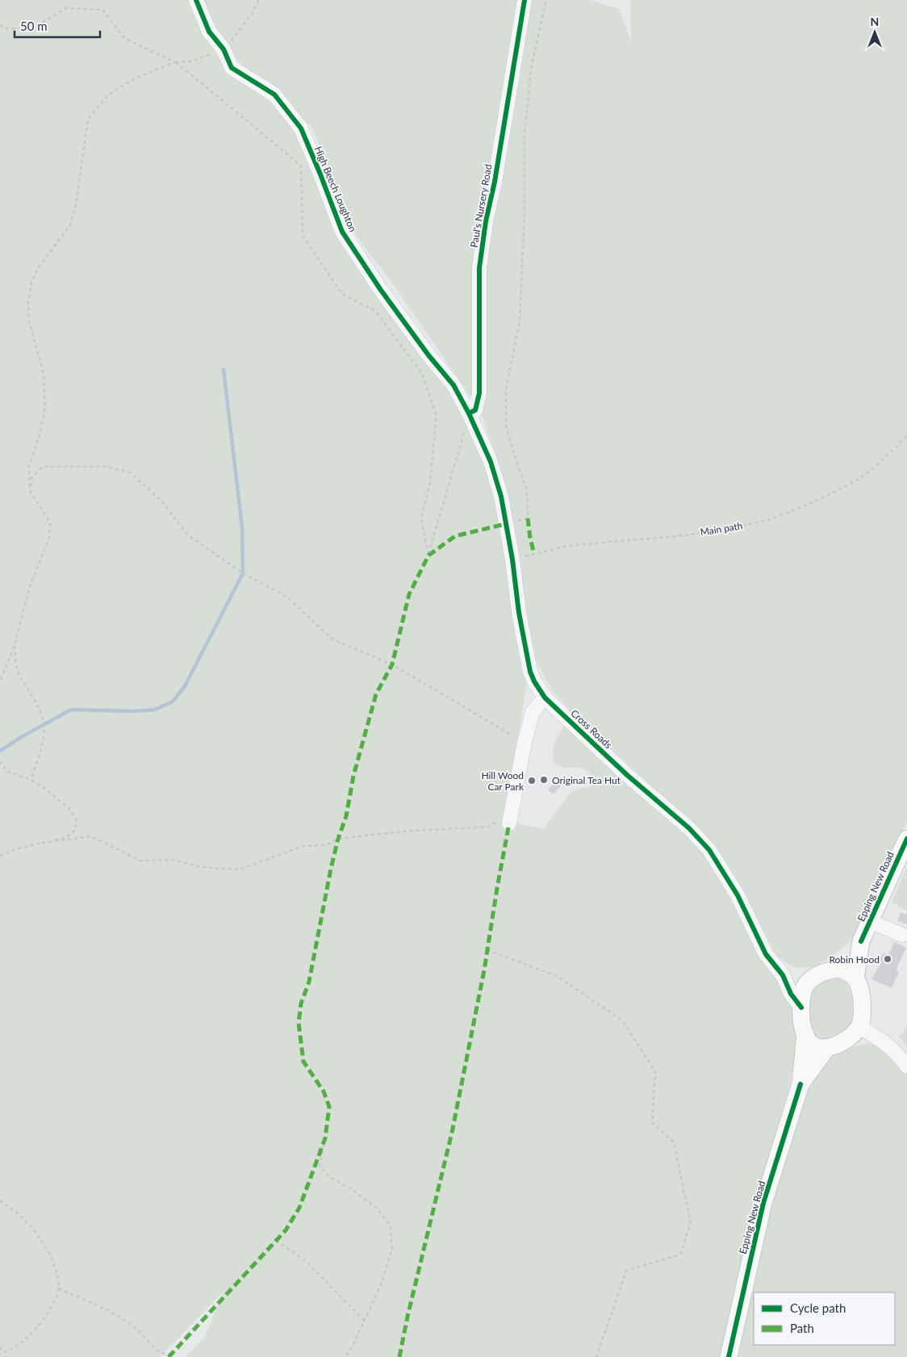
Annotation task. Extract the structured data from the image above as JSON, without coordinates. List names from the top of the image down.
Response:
{
  "streets": {
    "main road": ["Epping New Road"],
    "street": ["High Beech Loughton", "Paul's Nursery Road", "Cross Roads"],
    "path": ["Main path"]
  },
  "crossings": [
    ["High Beech Loughton", "Paul's Nursery Road"],
    ["High Beech Loughton", "Cross Roads"],
    ["Paul's Nursery Road", "Cross Roads"],
    ["Main path", "Cross Roads"],
    ["Cross Roads", "Epping New Road"]
  ],
  "places": ["Original Tea Hut", "Hill Wood Car Park", "Robin Hood"],
  "legend": ["Cycle path", "Path"],
  "scale_bar": "50 m",
  "north": "top"
}
